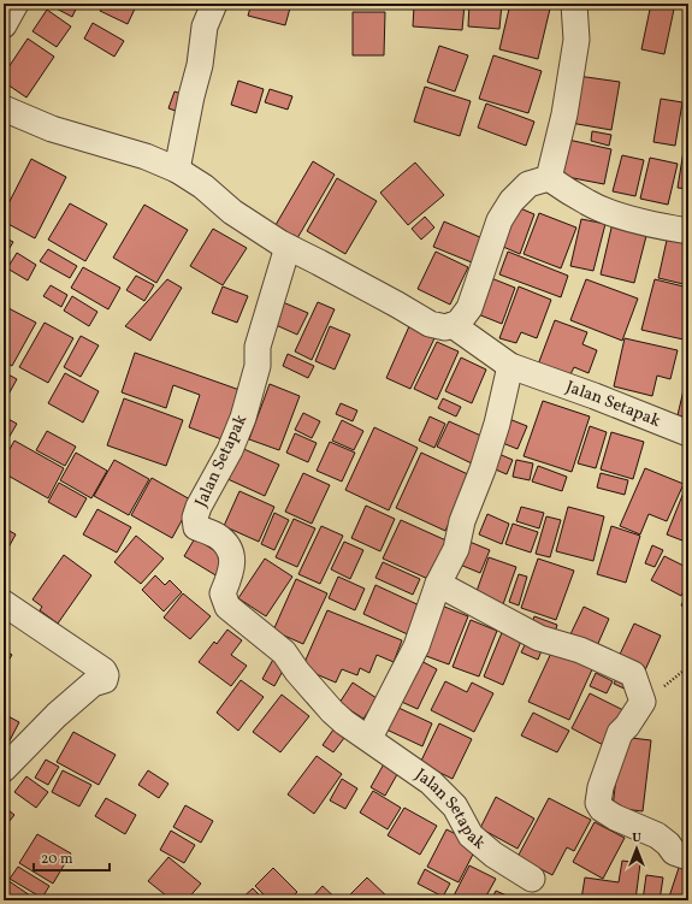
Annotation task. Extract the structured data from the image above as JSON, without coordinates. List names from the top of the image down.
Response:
{
  "streets": {
    "street": ["Jalan Setapak"]
  },
  "scale_bar": "20 m",
  "north": "top"
}
